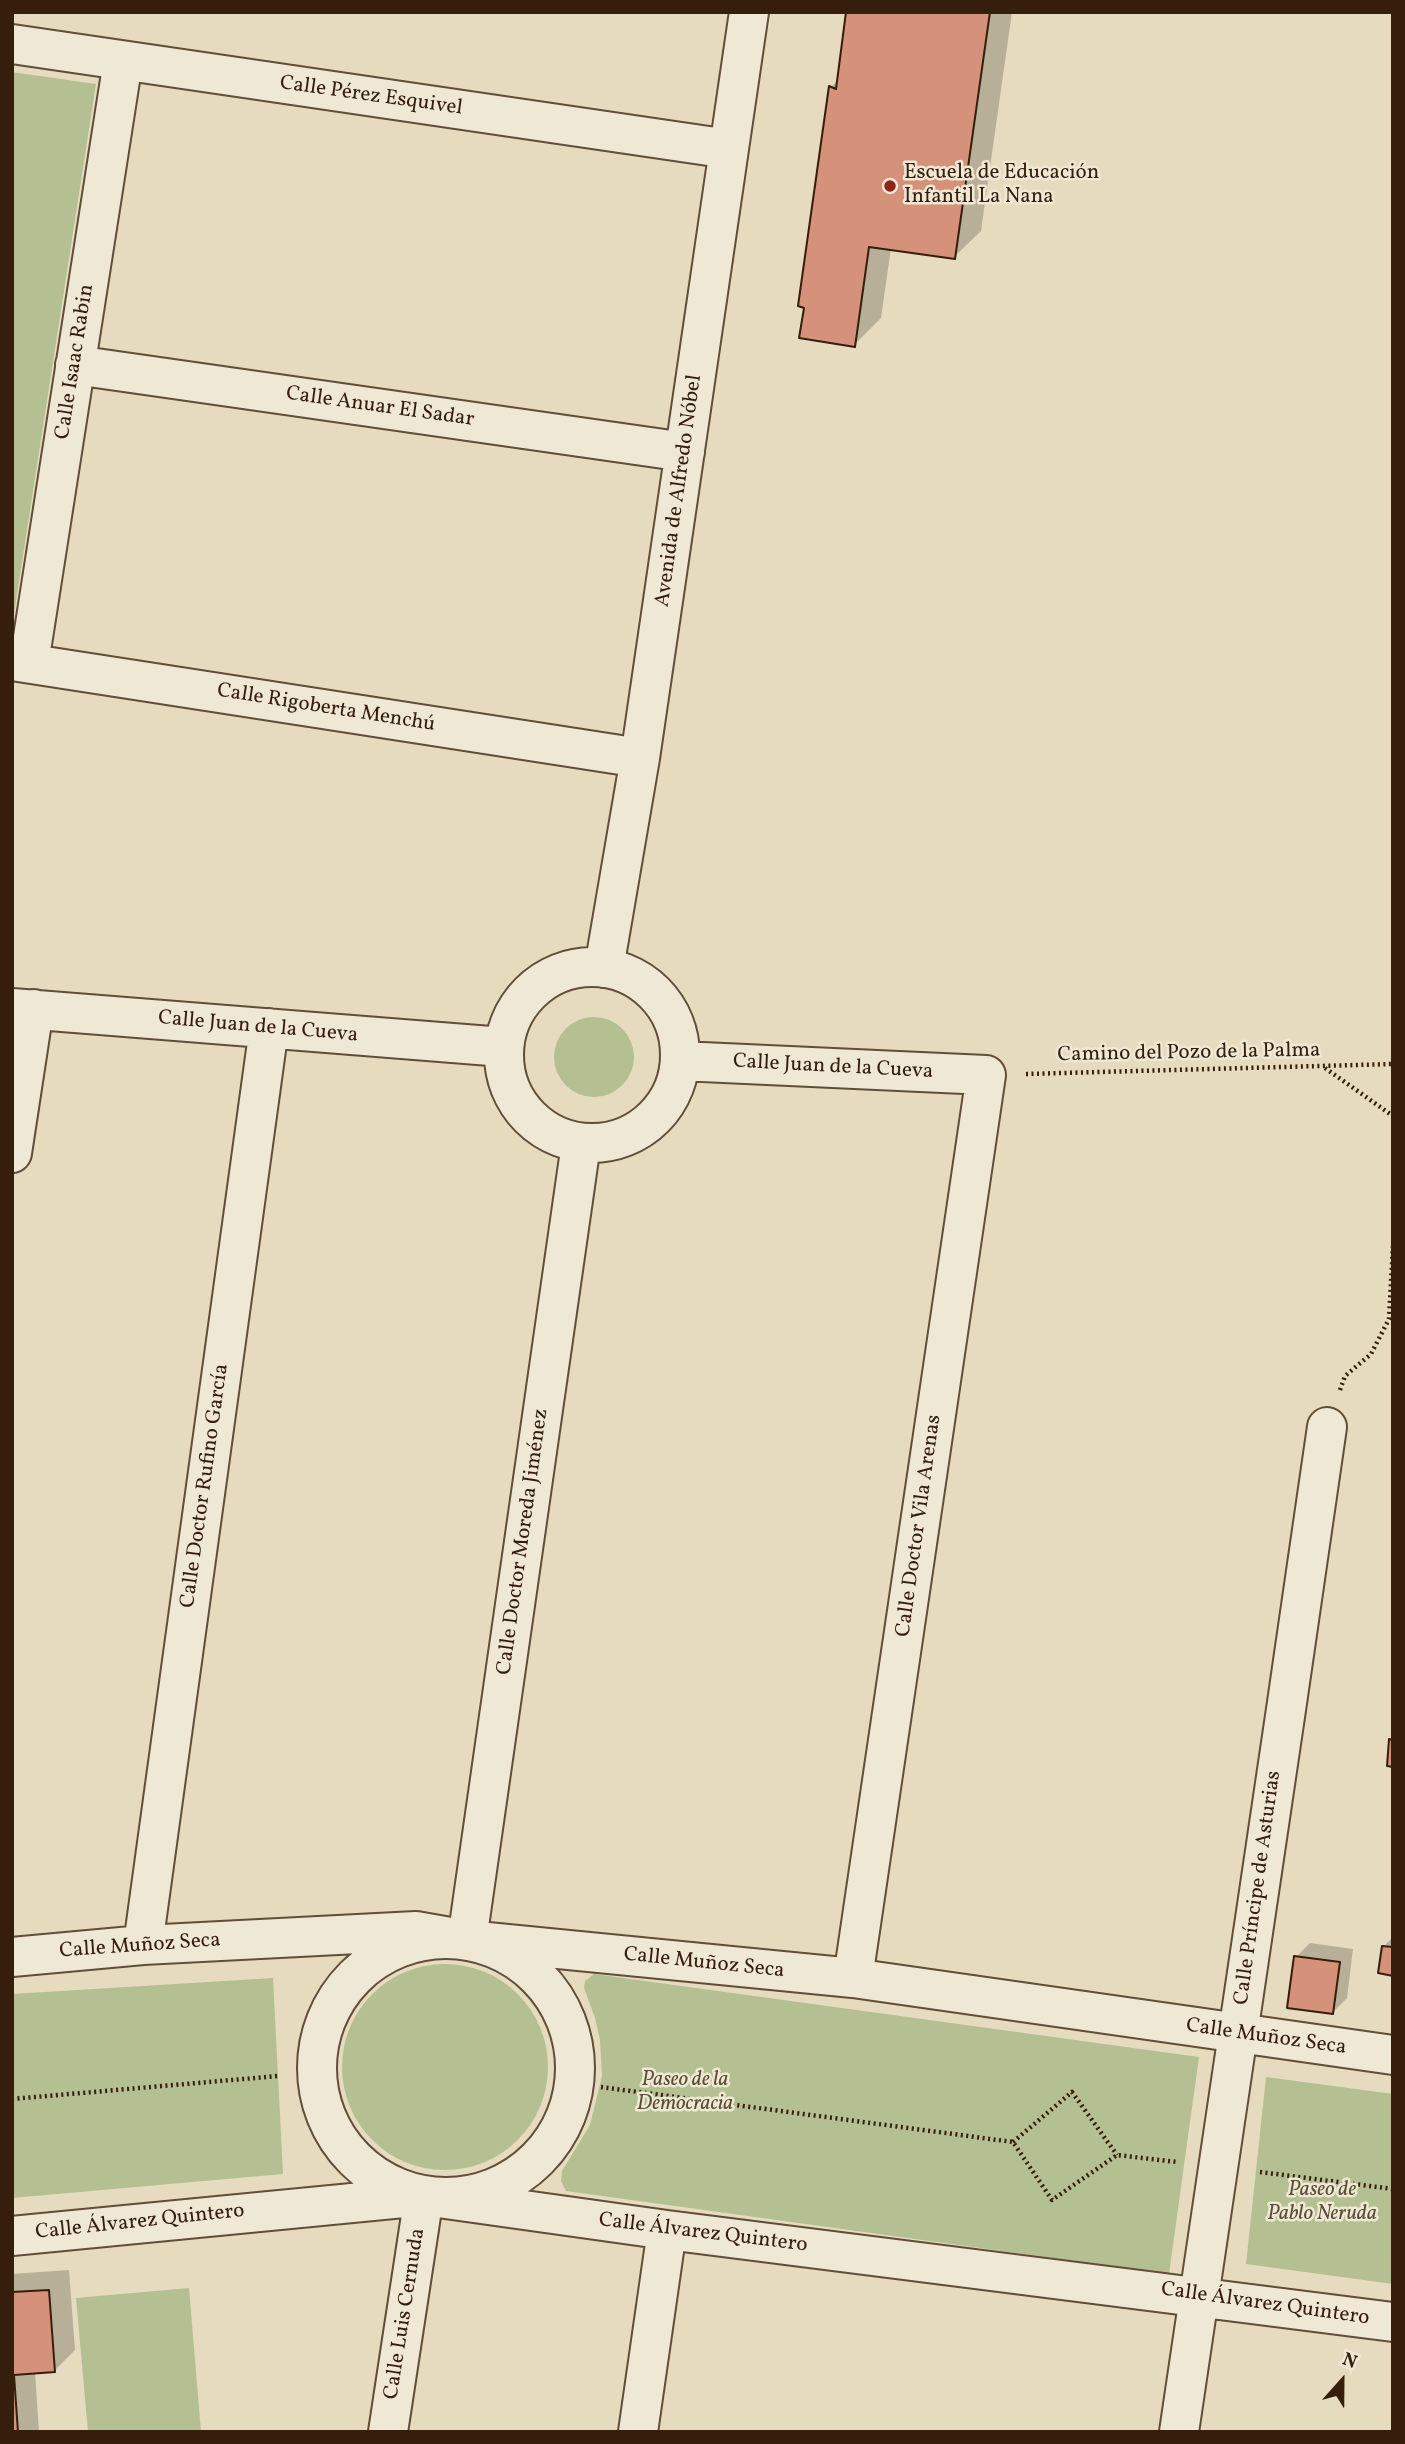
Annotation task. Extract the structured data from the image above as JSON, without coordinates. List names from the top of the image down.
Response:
{
  "streets": {
    "street": [
      "Calle Pérez Esquivel",
      "Calle Isaac Rabin",
      "Calle Anuar El Sadar",
      "Avenida de Alfredo Nóbel",
      "Calle Rigoberta Menchú",
      "Calle Juan de la Cueva",
      "Calle Doctor Rufino García",
      "Calle Doctor Vila Arenas",
      "Calle Doctor Moreda Jiménez",
      "Calle Príncipe de Asturias",
      "Calle Muñoz Seca",
      "Calle Álvarez Quintero",
      "Calle Luis Cernuda"
    ],
    "path": ["Camino del Pozo de la Palma"]
  },
  "crossings": [
    ["Calle Pérez Esquivel", "Calle Isaac Rabin"],
    ["Calle Pérez Esquivel", "Avenida de Alfredo Nóbel"],
    ["Calle Isaac Rabin", "Calle Anuar El Sadar"],
    ["Calle Isaac Rabin", "Calle Rigoberta Menchú"],
    ["Calle Anuar El Sadar", "Avenida de Alfredo Nóbel"],
    ["Avenida de Alfredo Nóbel", "Calle Rigoberta Menchú"],
    ["Avenida de Alfredo Nóbel", "Calle Juan de la Cueva"],
    ["Avenida de Alfredo Nóbel", "Calle Doctor Moreda Jiménez"],
    ["Calle Juan de la Cueva", "Camino del Pozo de la Palma"],
    ["Calle Juan de la Cueva", "Calle Doctor Rufino García"],
    ["Calle Juan de la Cueva", "Calle Doctor Vila Arenas"],
    ["Calle Juan de la Cueva", "Calle Doctor Moreda Jiménez"],
    ["Camino del Pozo de la Palma", "Calle Doctor Vila Arenas"],
    ["Calle Doctor Rufino García", "Calle Muñoz Seca"],
    ["Calle Doctor Vila Arenas", "Calle Muñoz Seca"],
    ["Calle Doctor Moreda Jiménez", "Calle Muñoz Seca"],
    ["Calle Príncipe de Asturias", "Calle Muñoz Seca"],
    ["Calle Príncipe de Asturias", "Calle Álvarez Quintero"],
    ["Calle Álvarez Quintero", "Calle Luis Cernuda"]
  ],
  "parks": ["Paseo de la Democracia", "Paseo de Pablo Neruda"],
  "places": ["Escuela de Educación Infantil La Nana"],
  "north": "top"
}
